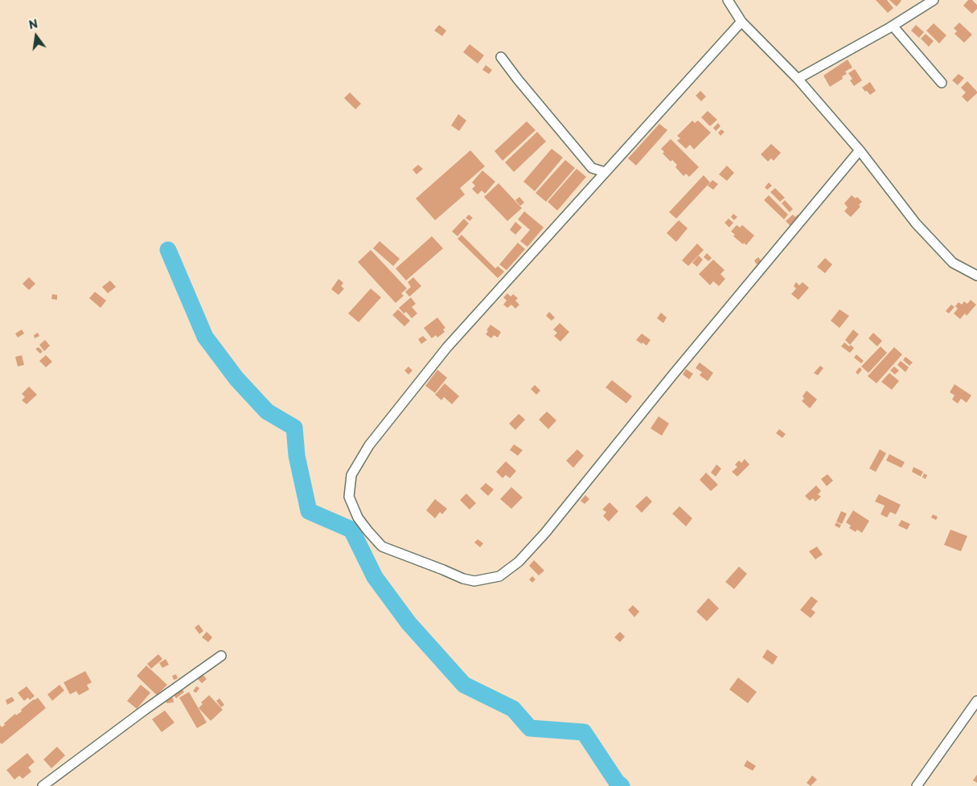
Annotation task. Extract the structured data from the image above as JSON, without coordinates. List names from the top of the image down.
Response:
{
  "north": "top"
}
